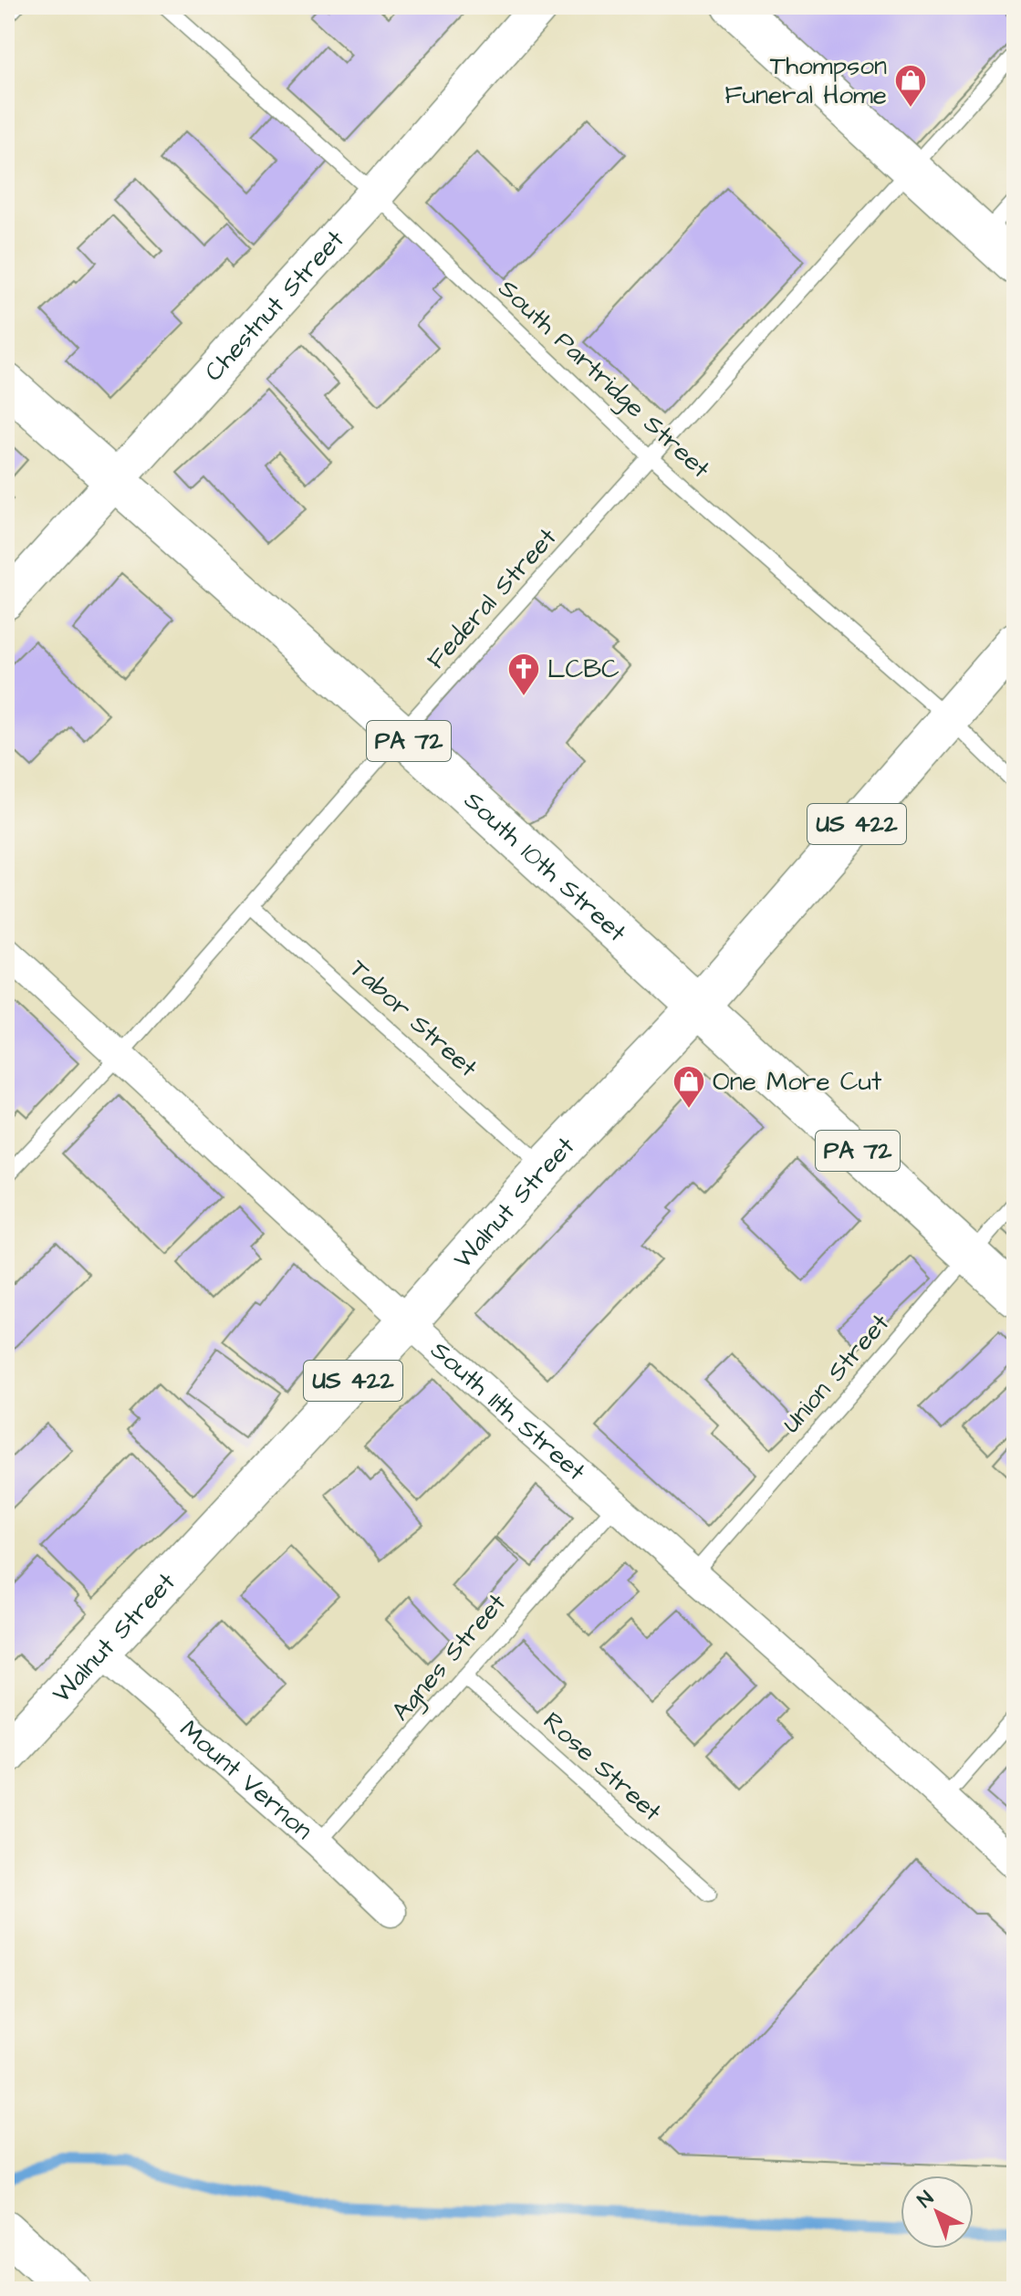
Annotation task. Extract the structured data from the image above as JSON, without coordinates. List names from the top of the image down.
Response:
{
  "streets": {
    "main road": [
      "PA 72",
      "US 422",
      "South 10th Street",
      "Walnut Street"
    ],
    "street": ["Chestnut Street", "South 11th Street", "Mount Vernon"],
    "lane": [
      "South Partridge Street",
      "Federal Street",
      "Tabor Street",
      "Union Street",
      "Agnes Street",
      "Rose Street"
    ]
  },
  "crossings": [
    ["Chestnut Street", "South Partridge Street"],
    ["Chestnut Street", "South 10th Street"],
    ["South Partridge Street", "Federal Street"],
    ["South Partridge Street", "Walnut Street"],
    ["Federal Street", "South 10th Street"],
    ["Federal Street", "Tabor Street"],
    ["Federal Street", "South 11th Street"],
    ["South 10th Street", "Walnut Street"],
    ["South 10th Street", "Union Street"],
    ["Tabor Street", "Walnut Street"],
    ["Walnut Street", "South 11th Street"],
    ["Walnut Street", "Mount Vernon"],
    ["Union Street", "South 11th Street"],
    ["South 11th Street", "Agnes Street"],
    ["Agnes Street", "Rose Street"],
    ["Agnes Street", "Mount Vernon"]
  ],
  "places": {
    "shop": ["Thompson Funeral Home", "One More Cut"],
    "church": ["LCBC"]
  },
  "north": "top left"
}
